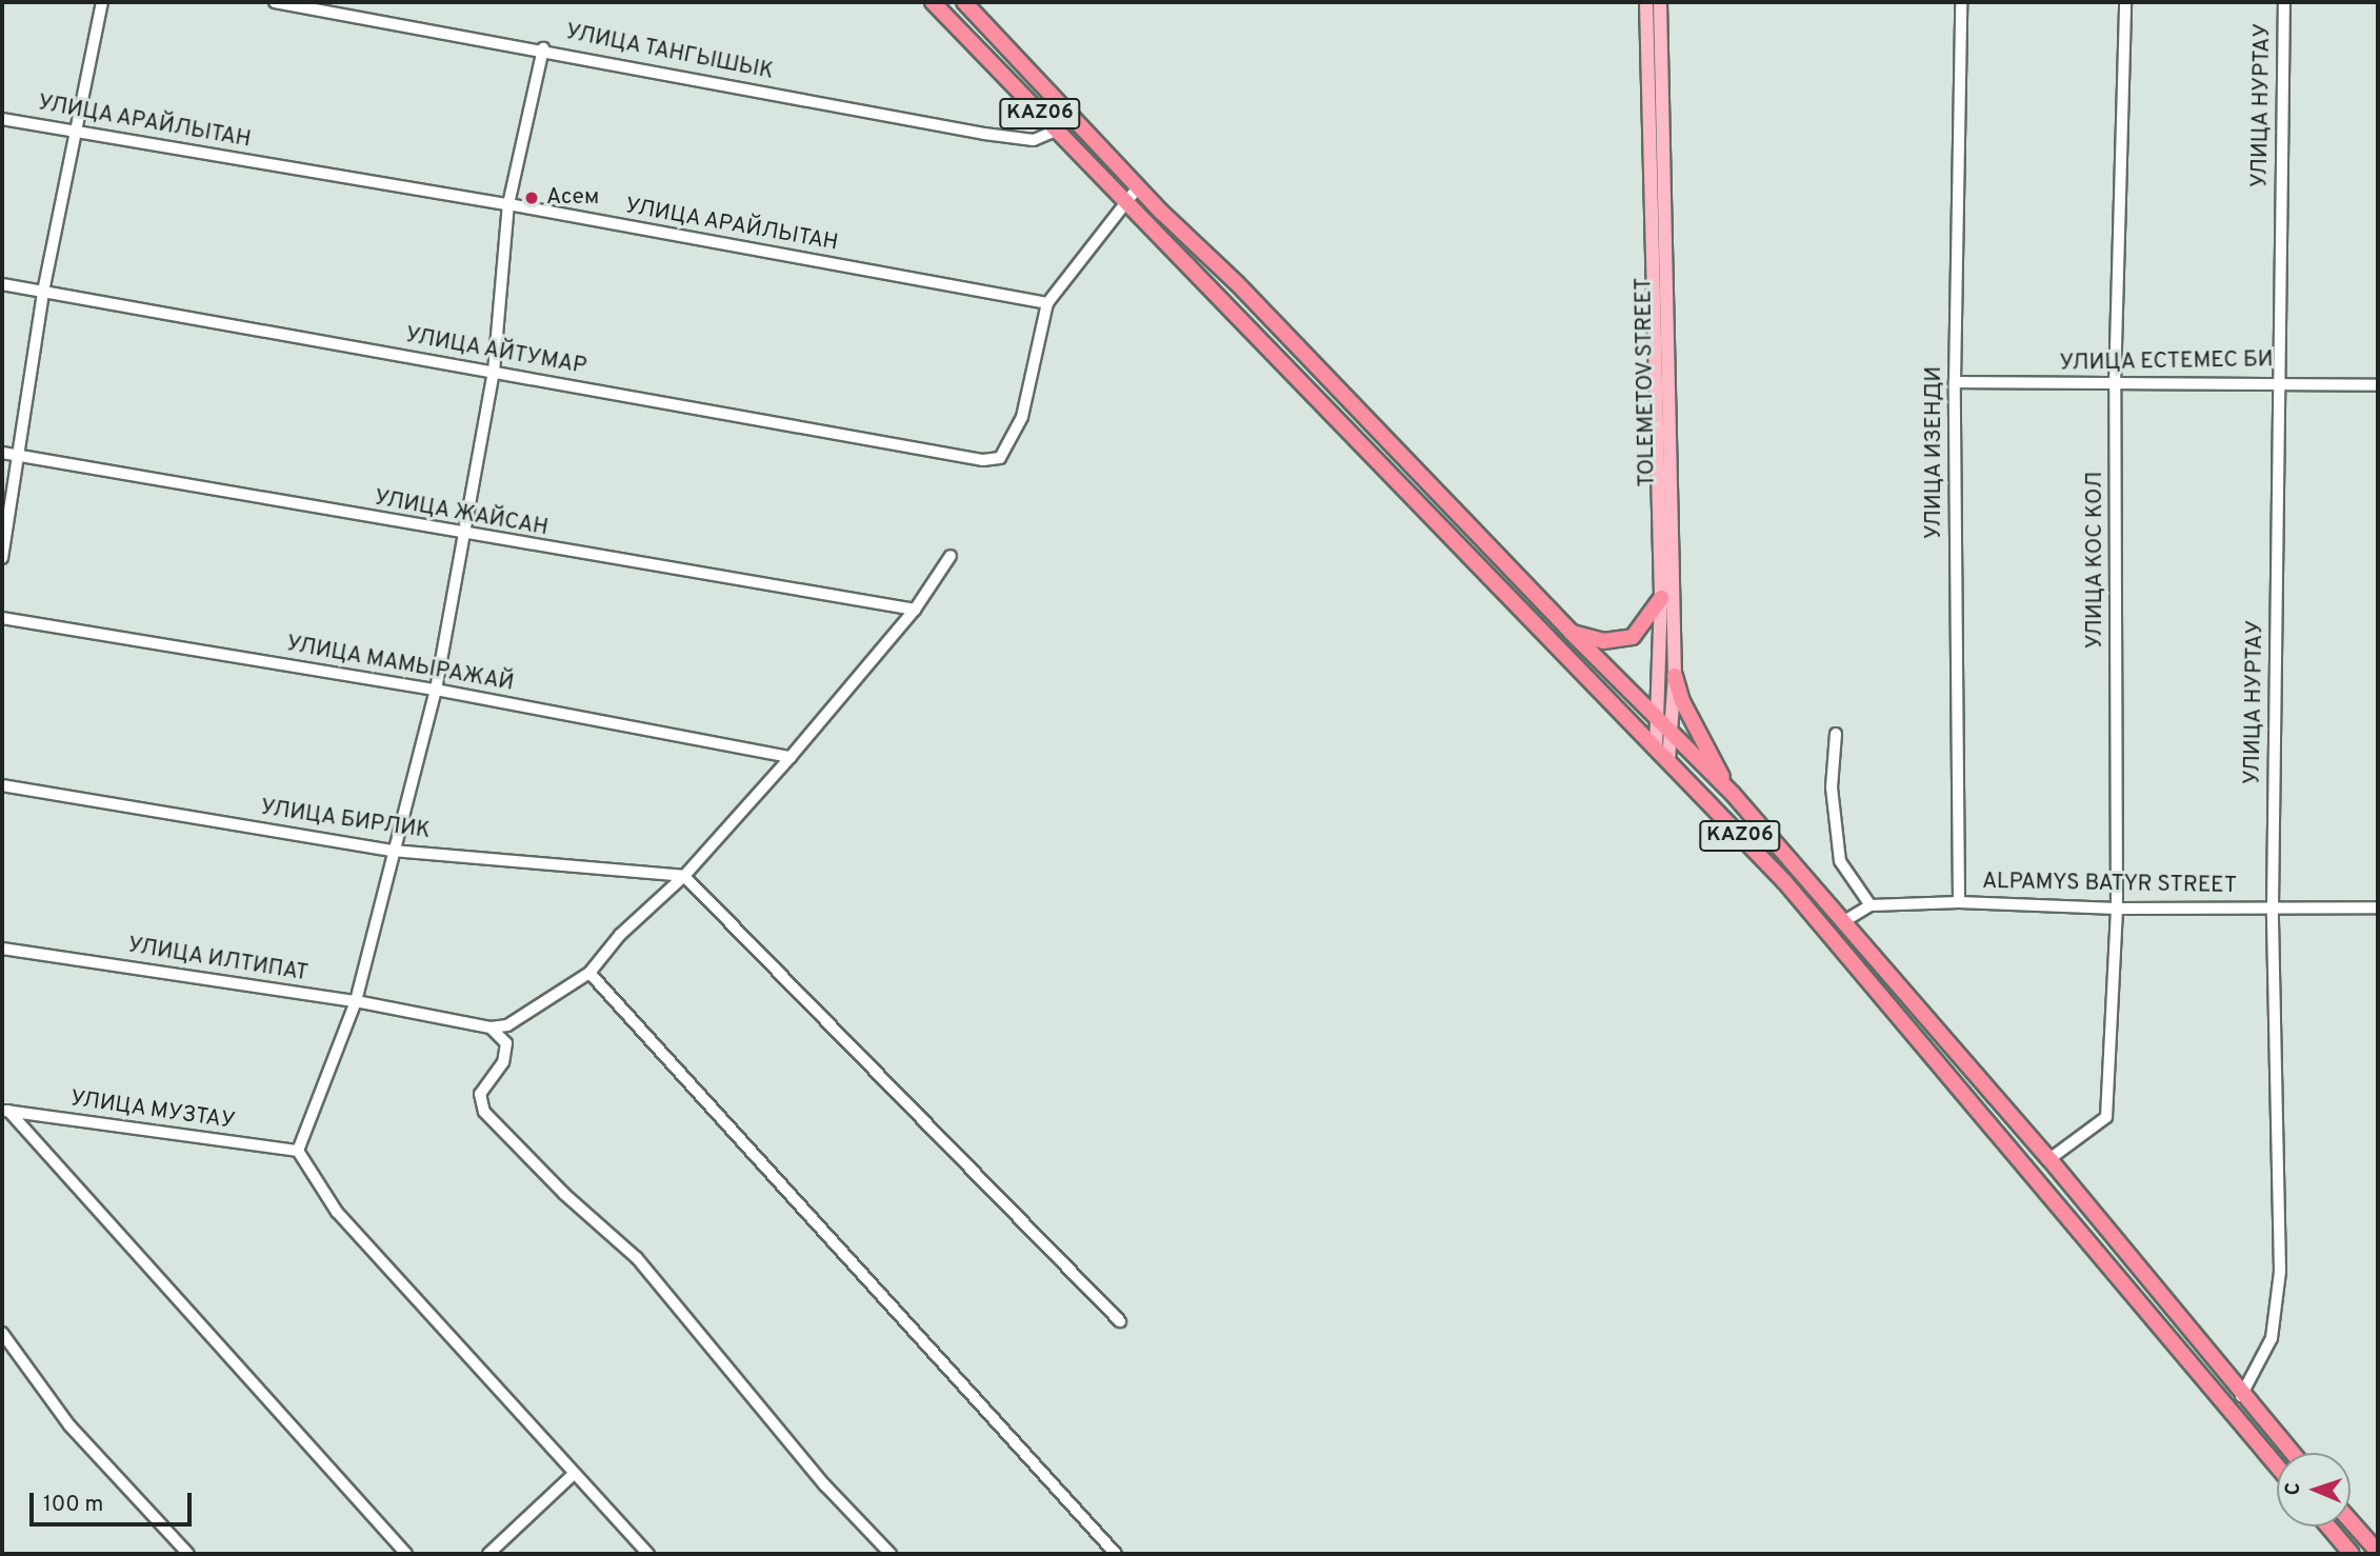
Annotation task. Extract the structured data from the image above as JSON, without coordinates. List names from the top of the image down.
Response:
{
  "streets": {
    "highway": ["KАZ06"],
    "main road": ["TOLEMETOV STREET"],
    "street": [
      "УЛИЦА ТАНГЫШЫК",
      "УЛИЦА НУРТАУ",
      "УЛИЦА АРАЙЛЫТАН",
      "УЛИЦА АЙТУМАР",
      "УЛИЦА ЕСТЕМЕС БИ",
      "УЛИЦА ИЗЕНДИ",
      "УЛИЦА ЖАЙСАН",
      "УЛИЦА КОС КОЛ",
      "УЛИЦА МАМЫРАЖАЙ",
      "УЛИЦА БИРЛИК",
      "ALPAMYS BATYR STREET",
      "УЛИЦА ИЛТИПАТ",
      "УЛИЦА МУЗТАУ"
    ]
  },
  "crossings": [
    ["УЛИЦА ТАНГЫШЫК", "KАZ06"],
    ["УЛИЦА НУРТАУ", "KАZ06"],
    ["УЛИЦА НУРТАУ", "УЛИЦА ЕСТЕМЕС БИ"],
    ["УЛИЦА НУРТАУ", "ALPAMYS BATYR STREET"],
    ["KАZ06", "TOLEMETOV STREET"],
    ["KАZ06", "УЛИЦА КОС КОЛ"],
    ["KАZ06", "ALPAMYS BATYR STREET"],
    ["УЛИЦА АРАЙЛЫТАН", "УЛИЦА АЙТУМАР"],
    ["УЛИЦА ЕСТЕМЕС БИ", "УЛИЦА ИЗЕНДИ"],
    ["УЛИЦА ЕСТЕМЕС БИ", "УЛИЦА КОС КОЛ"],
    ["УЛИЦА ИЗЕНДИ", "ALPAMYS BATYR STREET"],
    ["УЛИЦА КОС КОЛ", "ALPAMYS BATYR STREET"]
  ],
  "places": ["Асем"],
  "scale_bar": "100 m",
  "north": "left"
}
